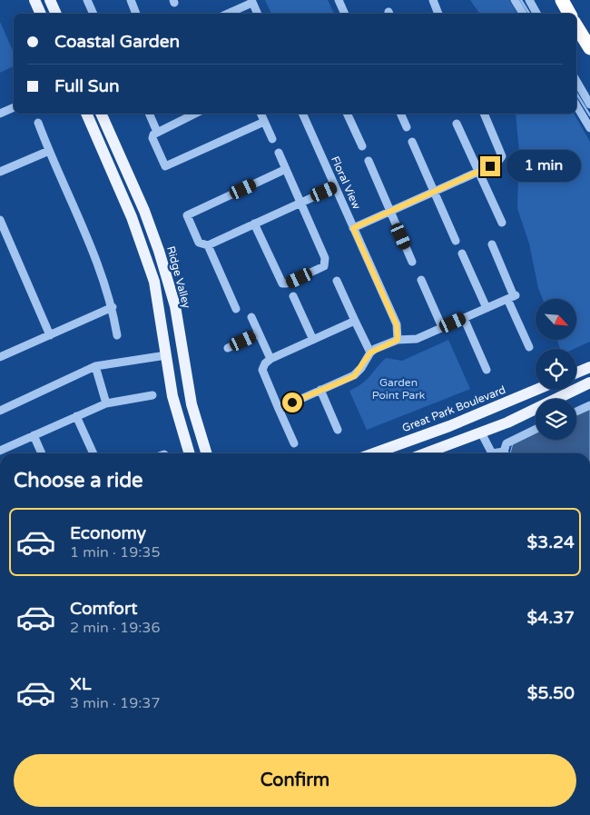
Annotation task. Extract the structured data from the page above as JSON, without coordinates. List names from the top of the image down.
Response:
{
  "streets": {
    "main road": ["Ridge Valley", "Great Park Boulevard"],
    "street": ["Floral View"]
  },
  "parks": ["Garden Point Park"],
  "north": "bottom right",
  "page": {
    "banner": ["Coastal Garden", "Full Sun"],
    "bubble": "1 min",
    "heading": "Choose a ride",
    "list": [
      {
        "name": "Economy",
        "note": "1 min · 19:35",
        "value": "$3.24"
      },
      {
        "name": "Comfort",
        "note": "2 min · 19:36",
        "value": "$4.37"
      },
      {
        "name": "XL",
        "note": "3 min · 19:37",
        "value": "$5.50"
      }
    ],
    "buttons": "Confirm"
  }
}
